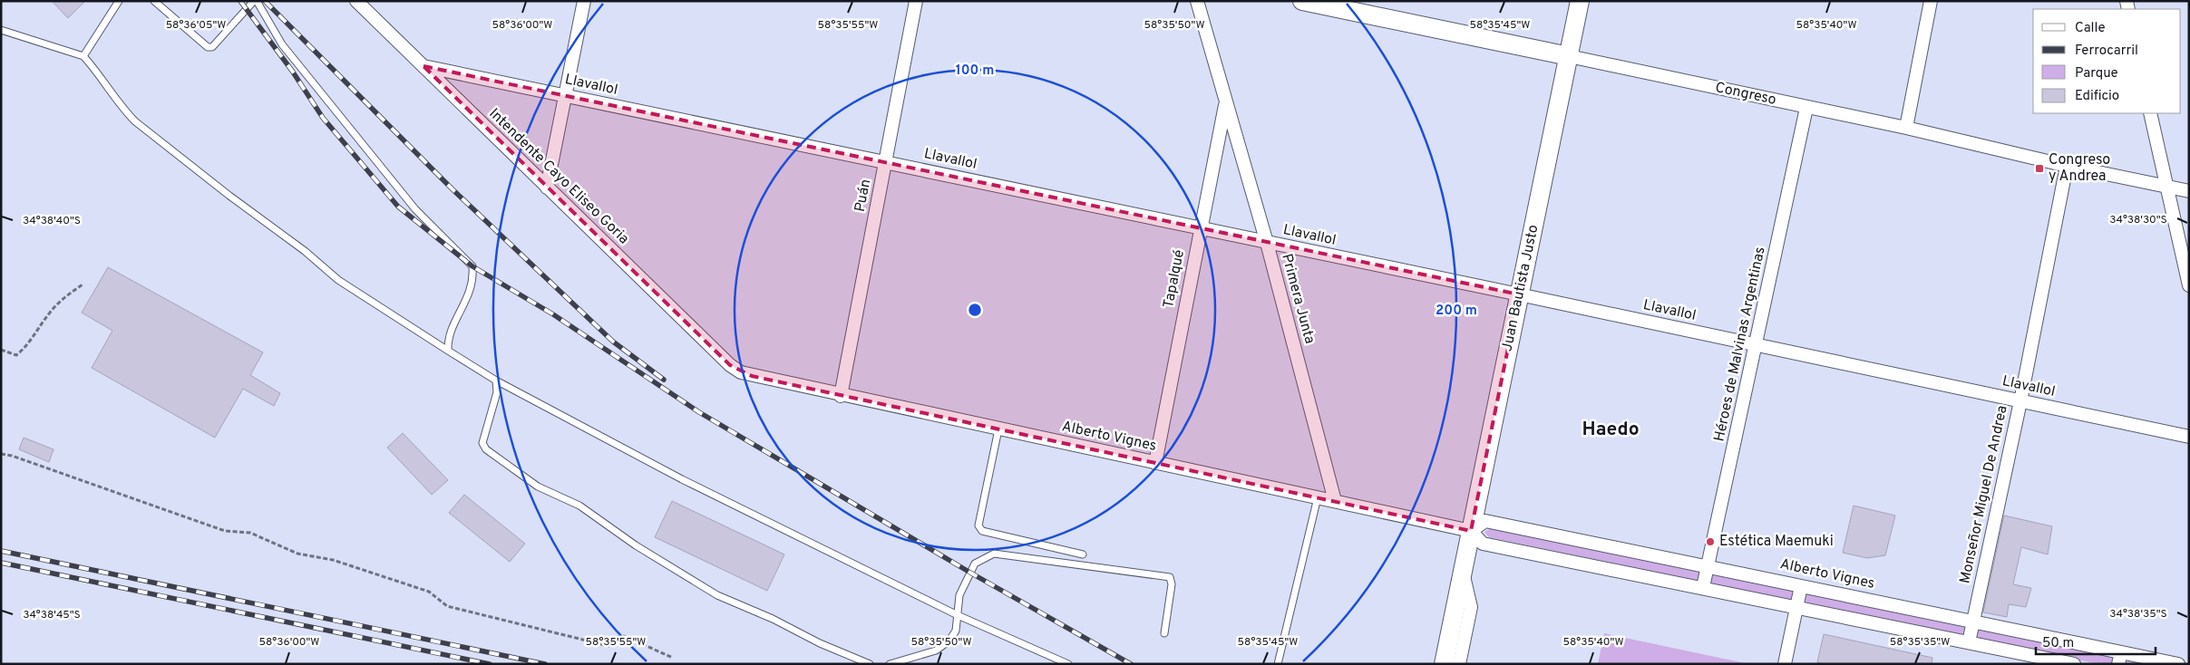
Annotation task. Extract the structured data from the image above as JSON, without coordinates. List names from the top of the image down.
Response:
{
  "streets": {
    "street": [
      "Llavallol",
      "Congreso",
      "Intendente Cayo Eliseo Goria",
      "Puán",
      "Tapalqué",
      "Juan Bautista Justo",
      "Primera Junta",
      "Héroes de Malvinas Argentinas",
      "Alberto Vignes",
      "Monseñor Miguel De Andrea"
    ]
  },
  "crossings": [
    ["Llavallol", "Intendente Cayo Eliseo Goria"],
    ["Llavallol", "Puán"],
    ["Llavallol", "Tapalqué"],
    ["Llavallol", "Juan Bautista Justo"],
    ["Llavallol", "Primera Junta"],
    ["Llavallol", "Héroes de Malvinas Argentinas"],
    ["Llavallol", "Monseñor Miguel De Andrea"],
    ["Congreso", "Juan Bautista Justo"],
    ["Congreso", "Héroes de Malvinas Argentinas"],
    ["Congreso", "Monseñor Miguel De Andrea"],
    ["Intendente Cayo Eliseo Goria", "Alberto Vignes"],
    ["Puán", "Alberto Vignes"],
    ["Tapalqué", "Primera Junta"],
    ["Tapalqué", "Alberto Vignes"],
    ["Juan Bautista Justo", "Alberto Vignes"],
    ["Primera Junta", "Alberto Vignes"],
    ["Héroes de Malvinas Argentinas", "Alberto Vignes"],
    ["Alberto Vignes", "Monseñor Miguel De Andrea"]
  ],
  "districts": ["Haedo"],
  "places": {
    "transit": ["Congreso y Andrea"],
    "other": ["Estética Maemuki"]
  },
  "legend": [
    "Calle",
    "Ferrocarril",
    "Parque",
    "Edificio"
  ],
  "scale_bar": "50 m",
  "coordinates": [
    "58°35'55\"W",
    "58°35'50\"W",
    "58°36'05\"W",
    "58°36'00\"W",
    "58°35'45\"W",
    "58°35'40\"W",
    "34°38'30\"S",
    "34°38'40\"S",
    "34°38'35\"S",
    "34°38'45\"S",
    "58°35'35\"W"
  ],
  "rings": ["100 m", "200 m"]
}
